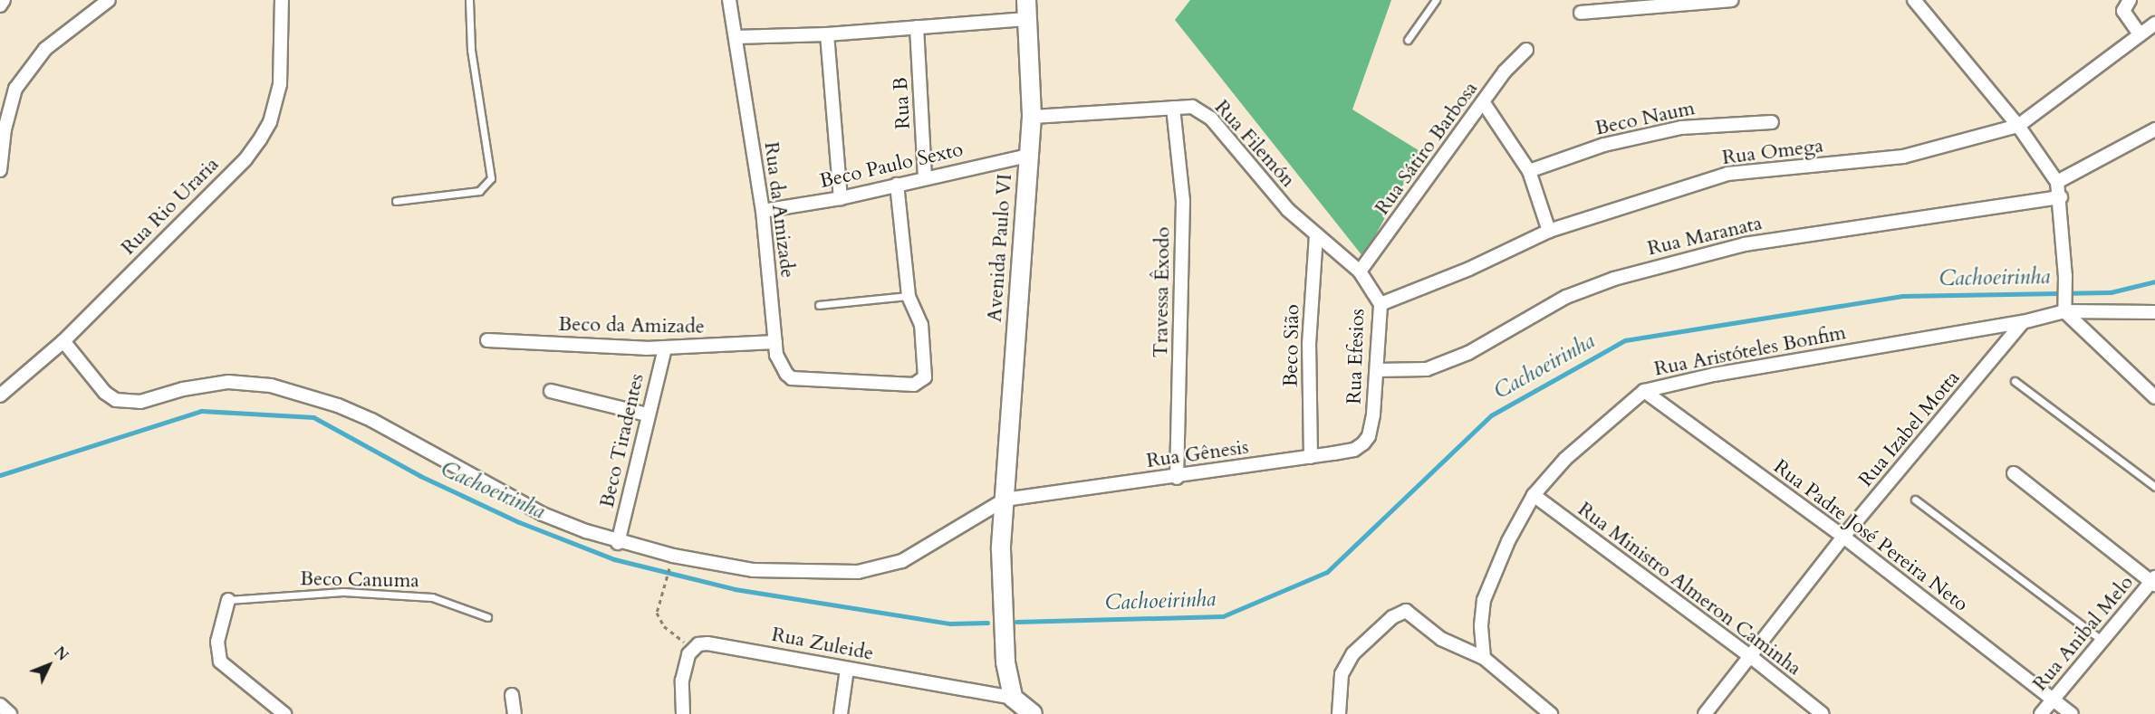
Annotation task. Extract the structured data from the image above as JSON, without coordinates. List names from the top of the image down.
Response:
{
  "streets": {
    "street": [
      "Rua B",
      "Beco Naum",
      "Rua Filemón",
      "Rua Sátiro Barbosa",
      "Rua Omega",
      "Beco Paulo Sexto",
      "Rua Rio Uraria",
      "Rua da Amizade",
      "Rua Maranata",
      "Avenida Paulo VI",
      "Travessa Êxodo",
      "Beco da Amizade",
      "Beco Sião",
      "Rua Aristóteles Bonfim",
      "Rua Efesios",
      "Rua Izabel Motta",
      "Beco Tiradentes",
      "Rua Gênesis",
      "Rua Padre José Pereira Neto",
      "Rua Ministro Almeron Caminha",
      "Rua Anibal Melo",
      "Rua Zuleide"
    ],
    "lane": ["Beco Canuma"]
  },
  "crossings": [
    ["Rua B", "Beco Paulo Sexto"],
    ["Rua Filemón", "Rua Sátiro Barbosa"],
    ["Rua Filemón", "Avenida Paulo VI"],
    ["Rua Filemón", "Travessa Êxodo"],
    ["Rua Filemón", "Beco Sião"],
    ["Rua Filemón", "Rua Efesios"],
    ["Rua Sátiro Barbosa", "Rua Efesios"],
    ["Rua Omega", "Rua Efesios"],
    ["Beco Paulo Sexto", "Rua da Amizade"],
    ["Beco Paulo Sexto", "Avenida Paulo VI"],
    ["Rua da Amizade", "Beco da Amizade"],
    ["Rua Maranata", "Rua Efesios"],
    ["Avenida Paulo VI", "Rua Gênesis"],
    ["Avenida Paulo VI", "Rua Zuleide"],
    ["Travessa Êxodo", "Rua Gênesis"],
    ["Beco da Amizade", "Beco Tiradentes"],
    ["Beco Sião", "Rua Gênesis"],
    ["Rua Aristóteles Bonfim", "Rua Izabel Motta"],
    ["Rua Aristóteles Bonfim", "Rua Padre José Pereira Neto"],
    ["Rua Aristóteles Bonfim", "Rua Ministro Almeron Caminha"],
    ["Rua Efesios", "Rua Gênesis"],
    ["Rua Izabel Motta", "Rua Padre José Pereira Neto"],
    ["Rua Izabel Motta", "Rua Ministro Almeron Caminha"],
    ["Rua Padre José Pereira Neto", "Rua Anibal Melo"]
  ],
  "water": ["Cachoeirinha"],
  "north": "top right"
}
